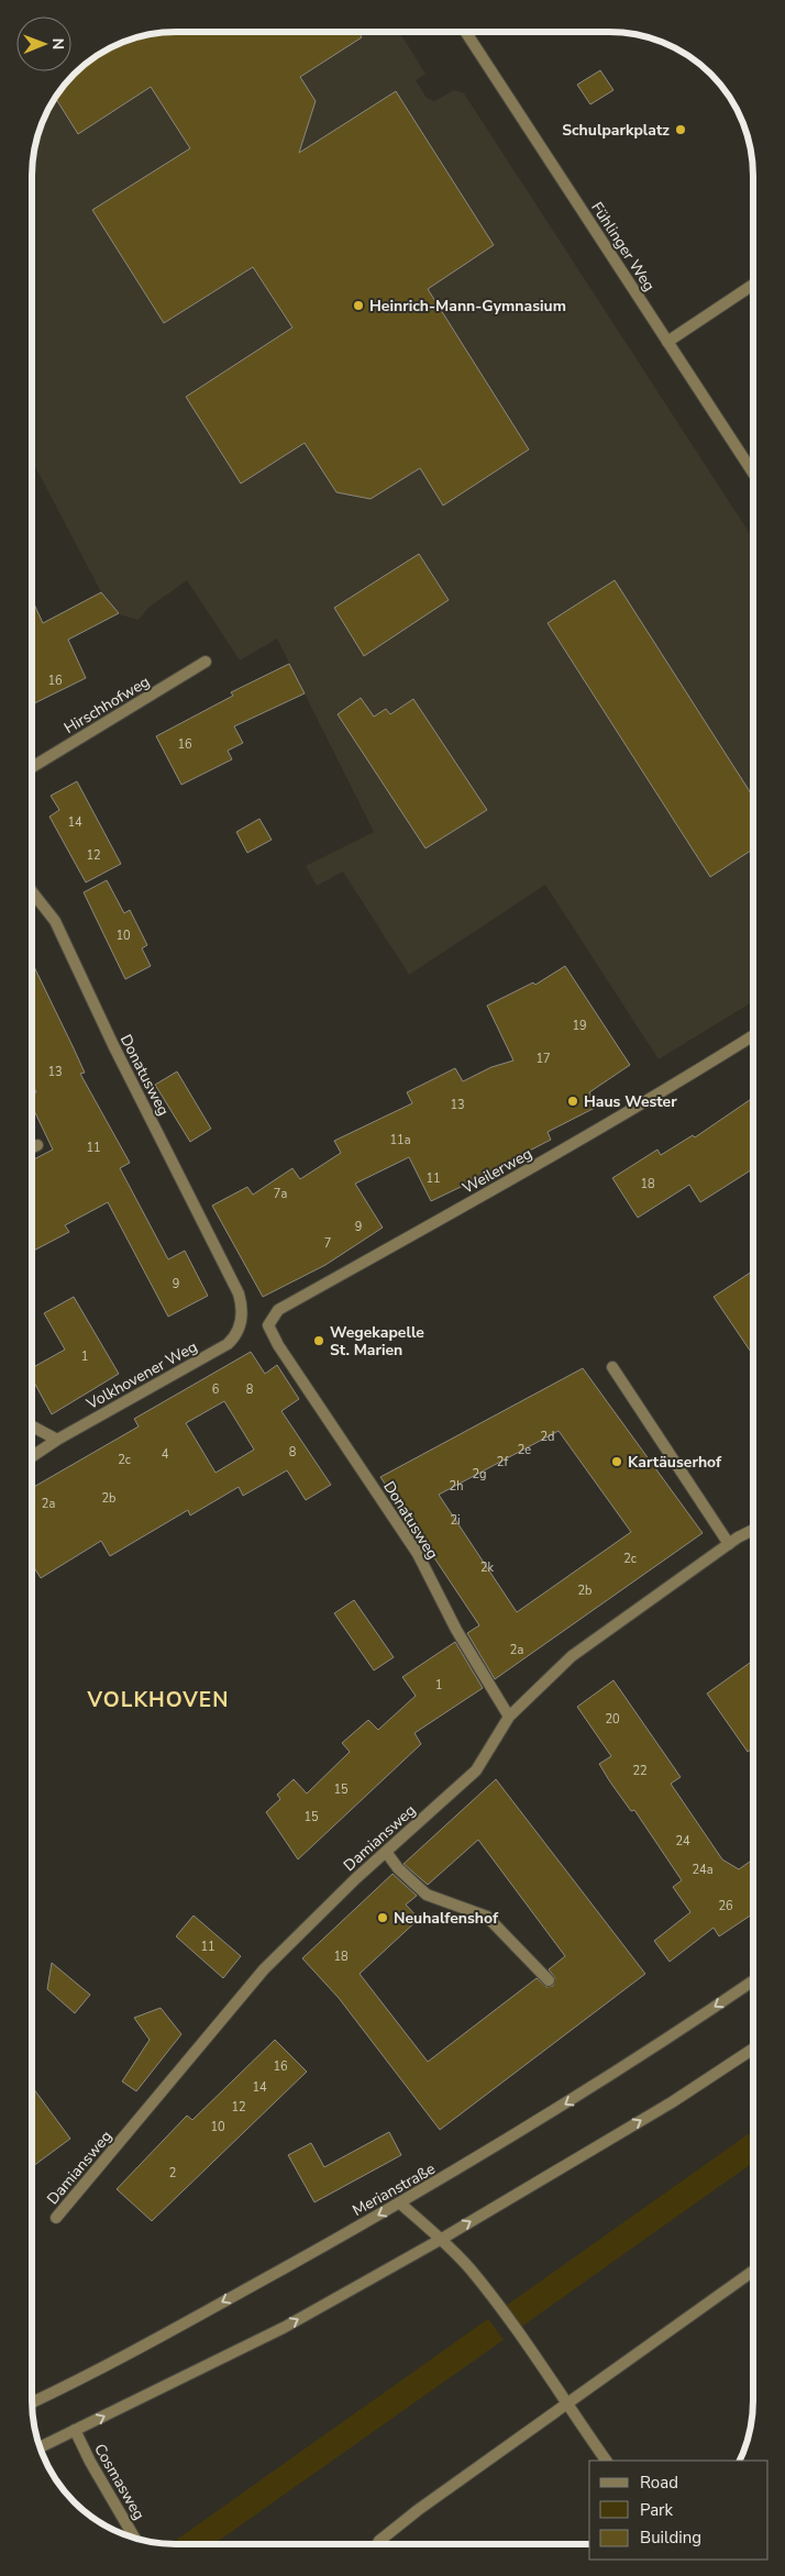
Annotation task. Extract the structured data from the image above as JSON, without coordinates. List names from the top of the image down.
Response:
{
  "streets": {
    "street": [
      "Fühlinger Weg",
      "Hirschhofweg",
      "Donatusweg",
      "Weilerweg",
      "Volkhovener Weg",
      "Damiansweg",
      "Merianstraße",
      "Cosmasweg"
    ]
  },
  "crossings": [
    ["Donatusweg", "Weilerweg"],
    ["Donatusweg", "Volkhovener Weg"],
    ["Donatusweg", "Damiansweg"]
  ],
  "districts": ["VOLKHOVEN"],
  "places": [
    "Schulparkplatz",
    "Heinrich-Mann-Gymnasium",
    "Haus Wester",
    "Wegekapelle St. Marien",
    "Kartäuserhof",
    "Neuhalfenshof"
  ],
  "house_numbers": [
    "16",
    "16",
    "14",
    "12",
    "10",
    "19",
    "17",
    "13",
    "13",
    "11a",
    "11",
    "11",
    "18",
    "7a",
    "9",
    "7",
    "9",
    "1",
    "6",
    "8",
    "2d",
    "2e",
    "8",
    "4",
    "2c",
    "2f",
    "2g",
    "2h",
    "2b",
    "2a",
    "2i",
    "2c",
    "2k",
    "2b",
    "2a",
    "1",
    "20",
    "22",
    "15",
    "15",
    "24",
    "24a",
    "26",
    "11",
    "18",
    "16",
    "14",
    "12",
    "10",
    "2"
  ],
  "legend": ["Road", "Park", "Building"],
  "north": "right"
}
